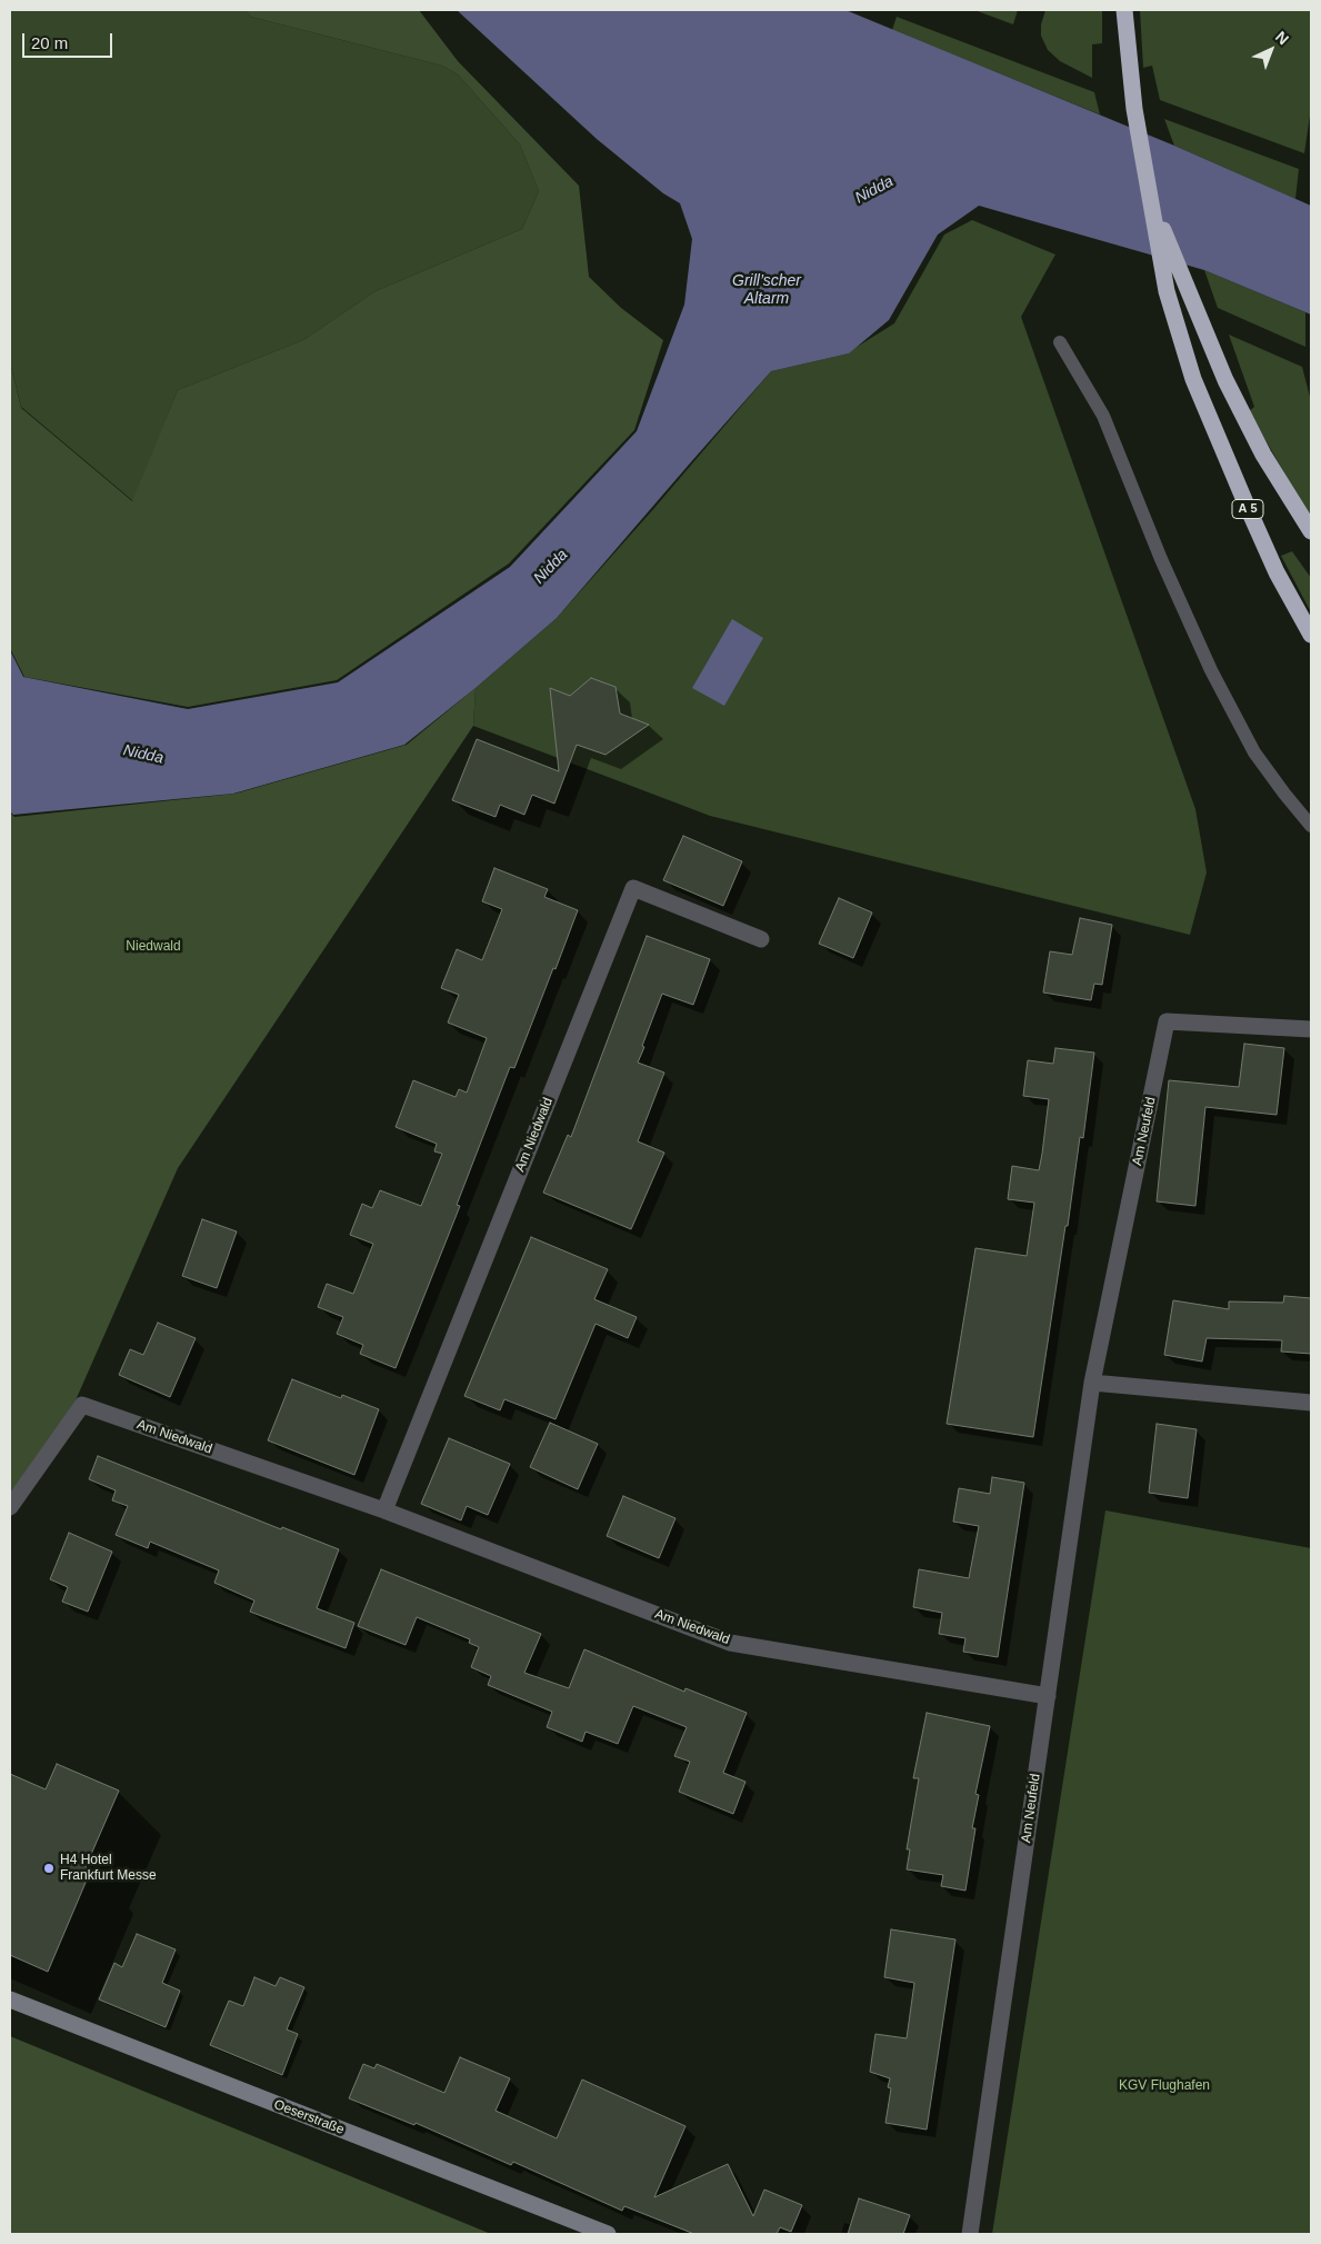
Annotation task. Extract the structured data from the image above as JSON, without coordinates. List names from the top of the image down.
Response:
{
  "streets": {
    "highway": ["A 5"],
    "street": ["Am Neufeld", "Am Niedwald", "Oeserstraße"]
  },
  "crossings": [
    ["Am Neufeld", "Am Niedwald"]
  ],
  "water": ["Nidda", "Grill’scher Altarm"],
  "parks": ["Niedwald", "KGV Flughafen"],
  "places": ["H4 Hotel Frankfurt Messe"],
  "scale_bar": "20 m",
  "north": "top right"
}
